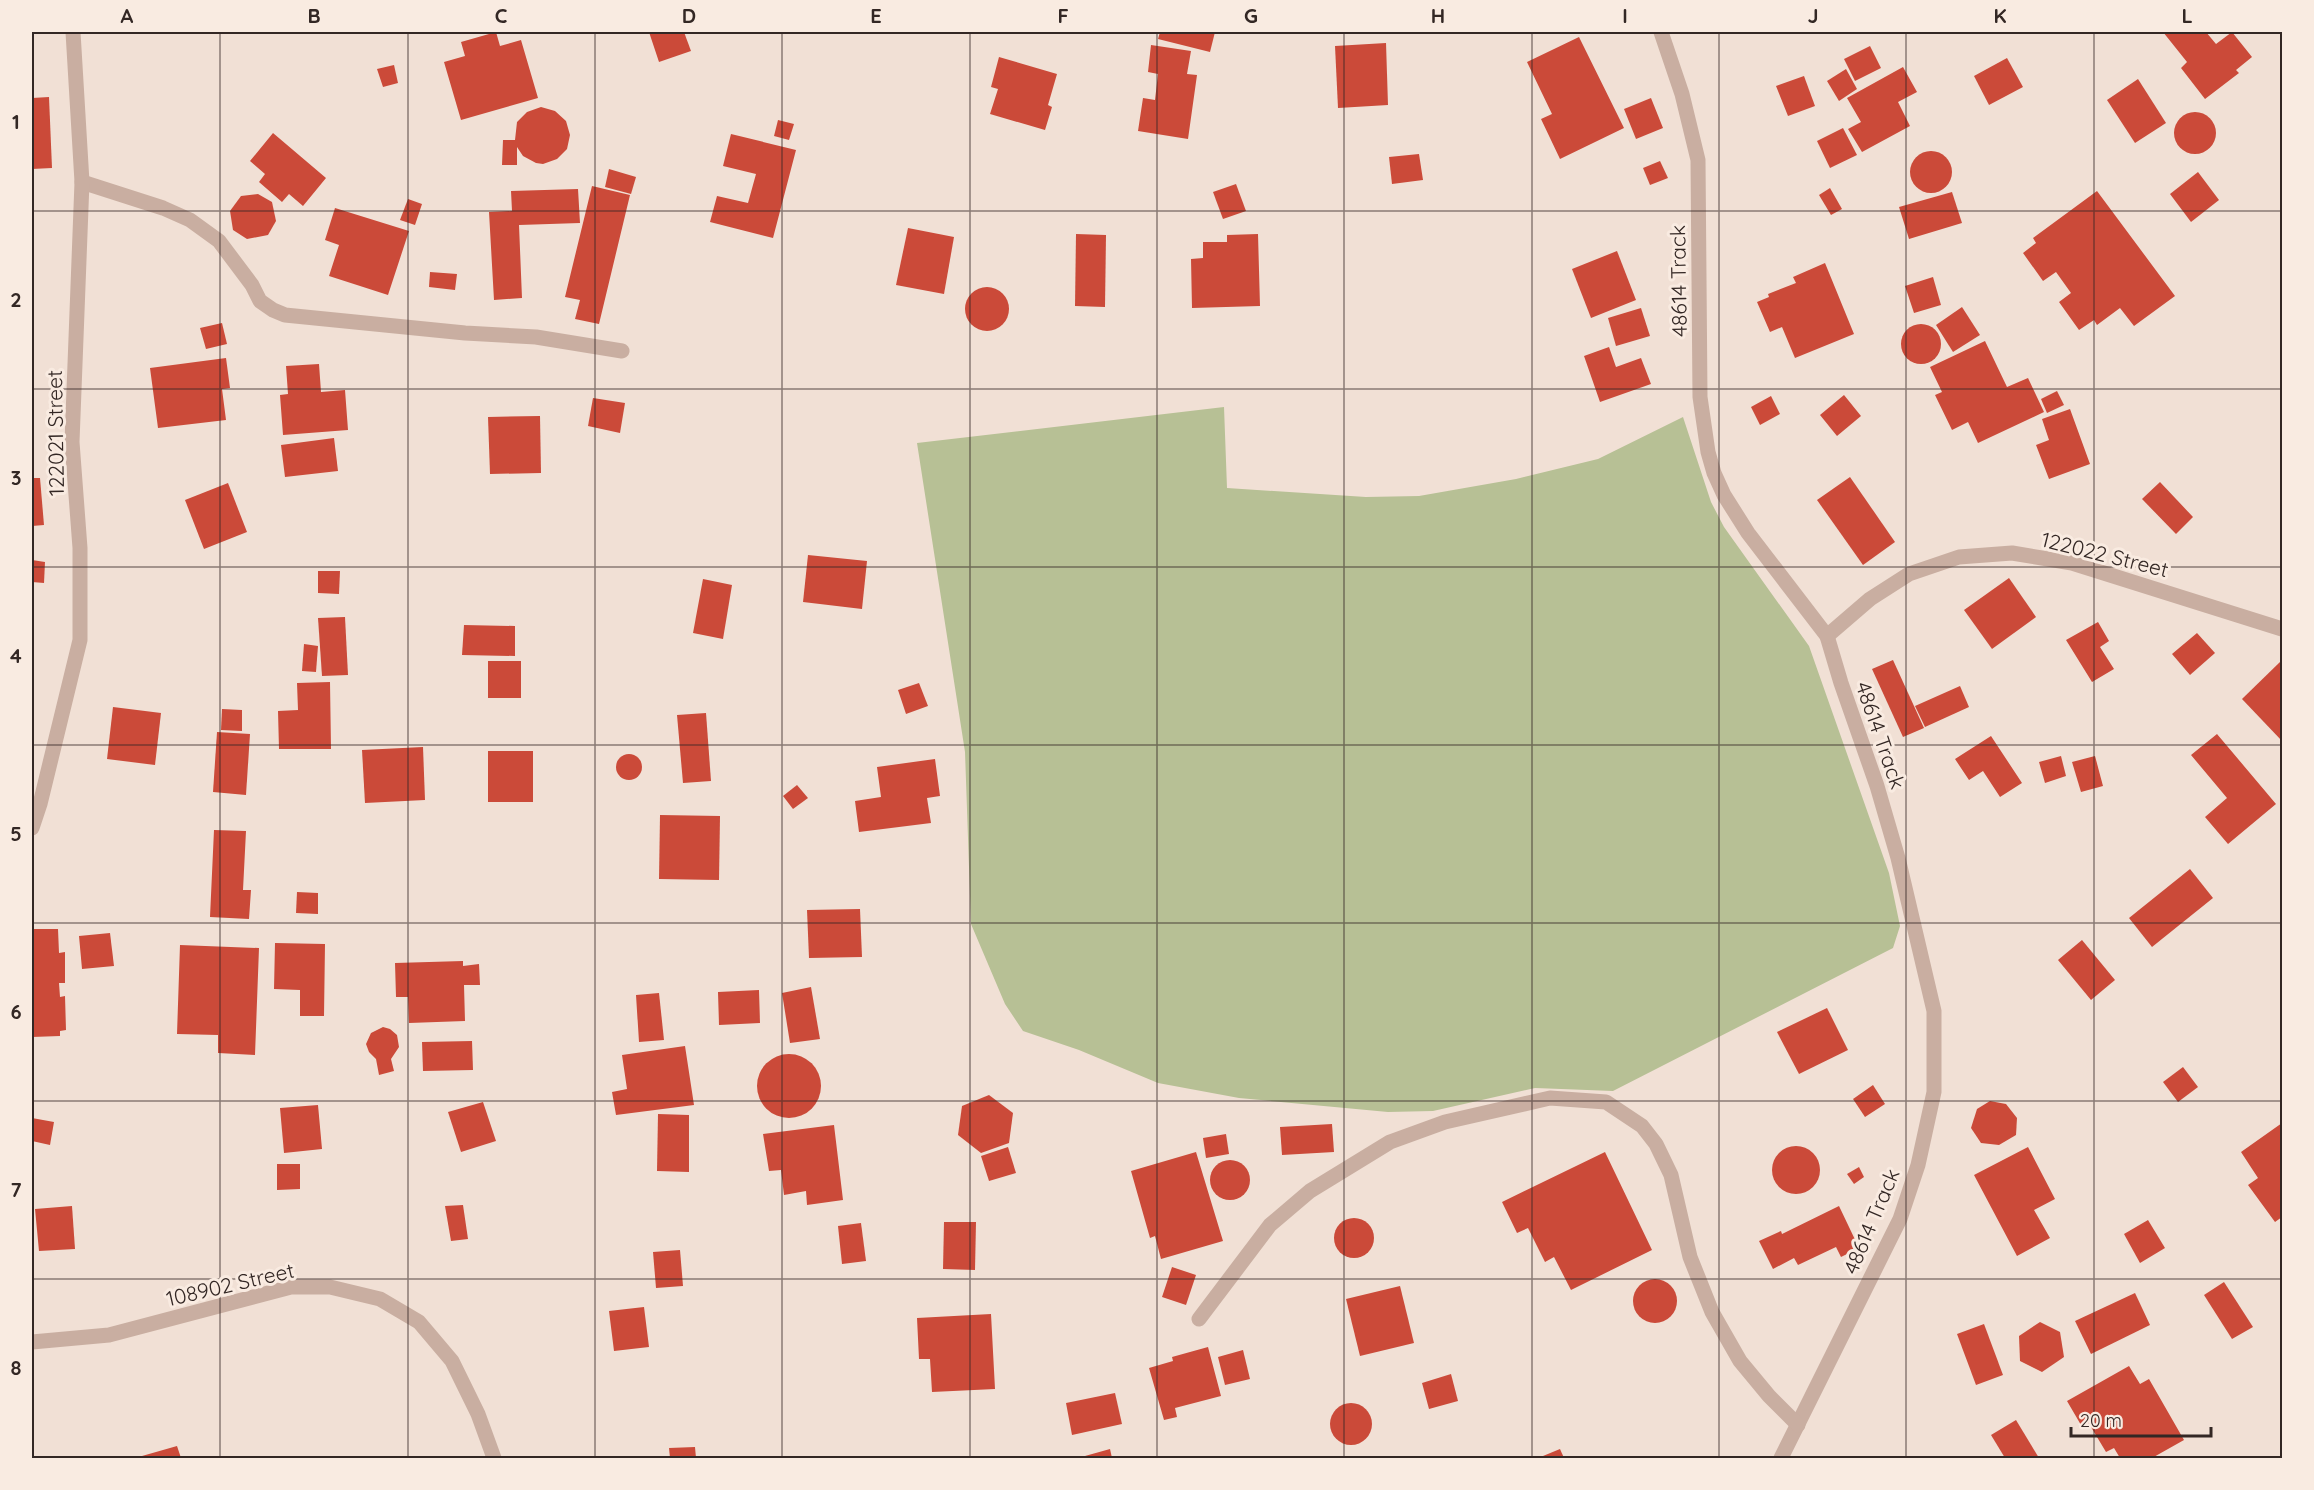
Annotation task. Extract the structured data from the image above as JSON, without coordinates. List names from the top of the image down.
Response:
{
  "streets": {
    "street": [
      "48614 Track",
      "122021 Street",
      "122022 Street",
      "108902 Street"
    ]
  },
  "crossings": [
    ["48614 Track", "122022 Street"]
  ],
  "scale_bar": "20 m",
  "grid": {
    "columns": [
      "A",
      "B",
      "C",
      "D",
      "E",
      "F",
      "G",
      "H",
      "I",
      "J",
      "K",
      "L"
    ],
    "rows": [
      "1",
      "2",
      "3",
      "4",
      "5",
      "6",
      "7",
      "8"
    ]
  }
}
